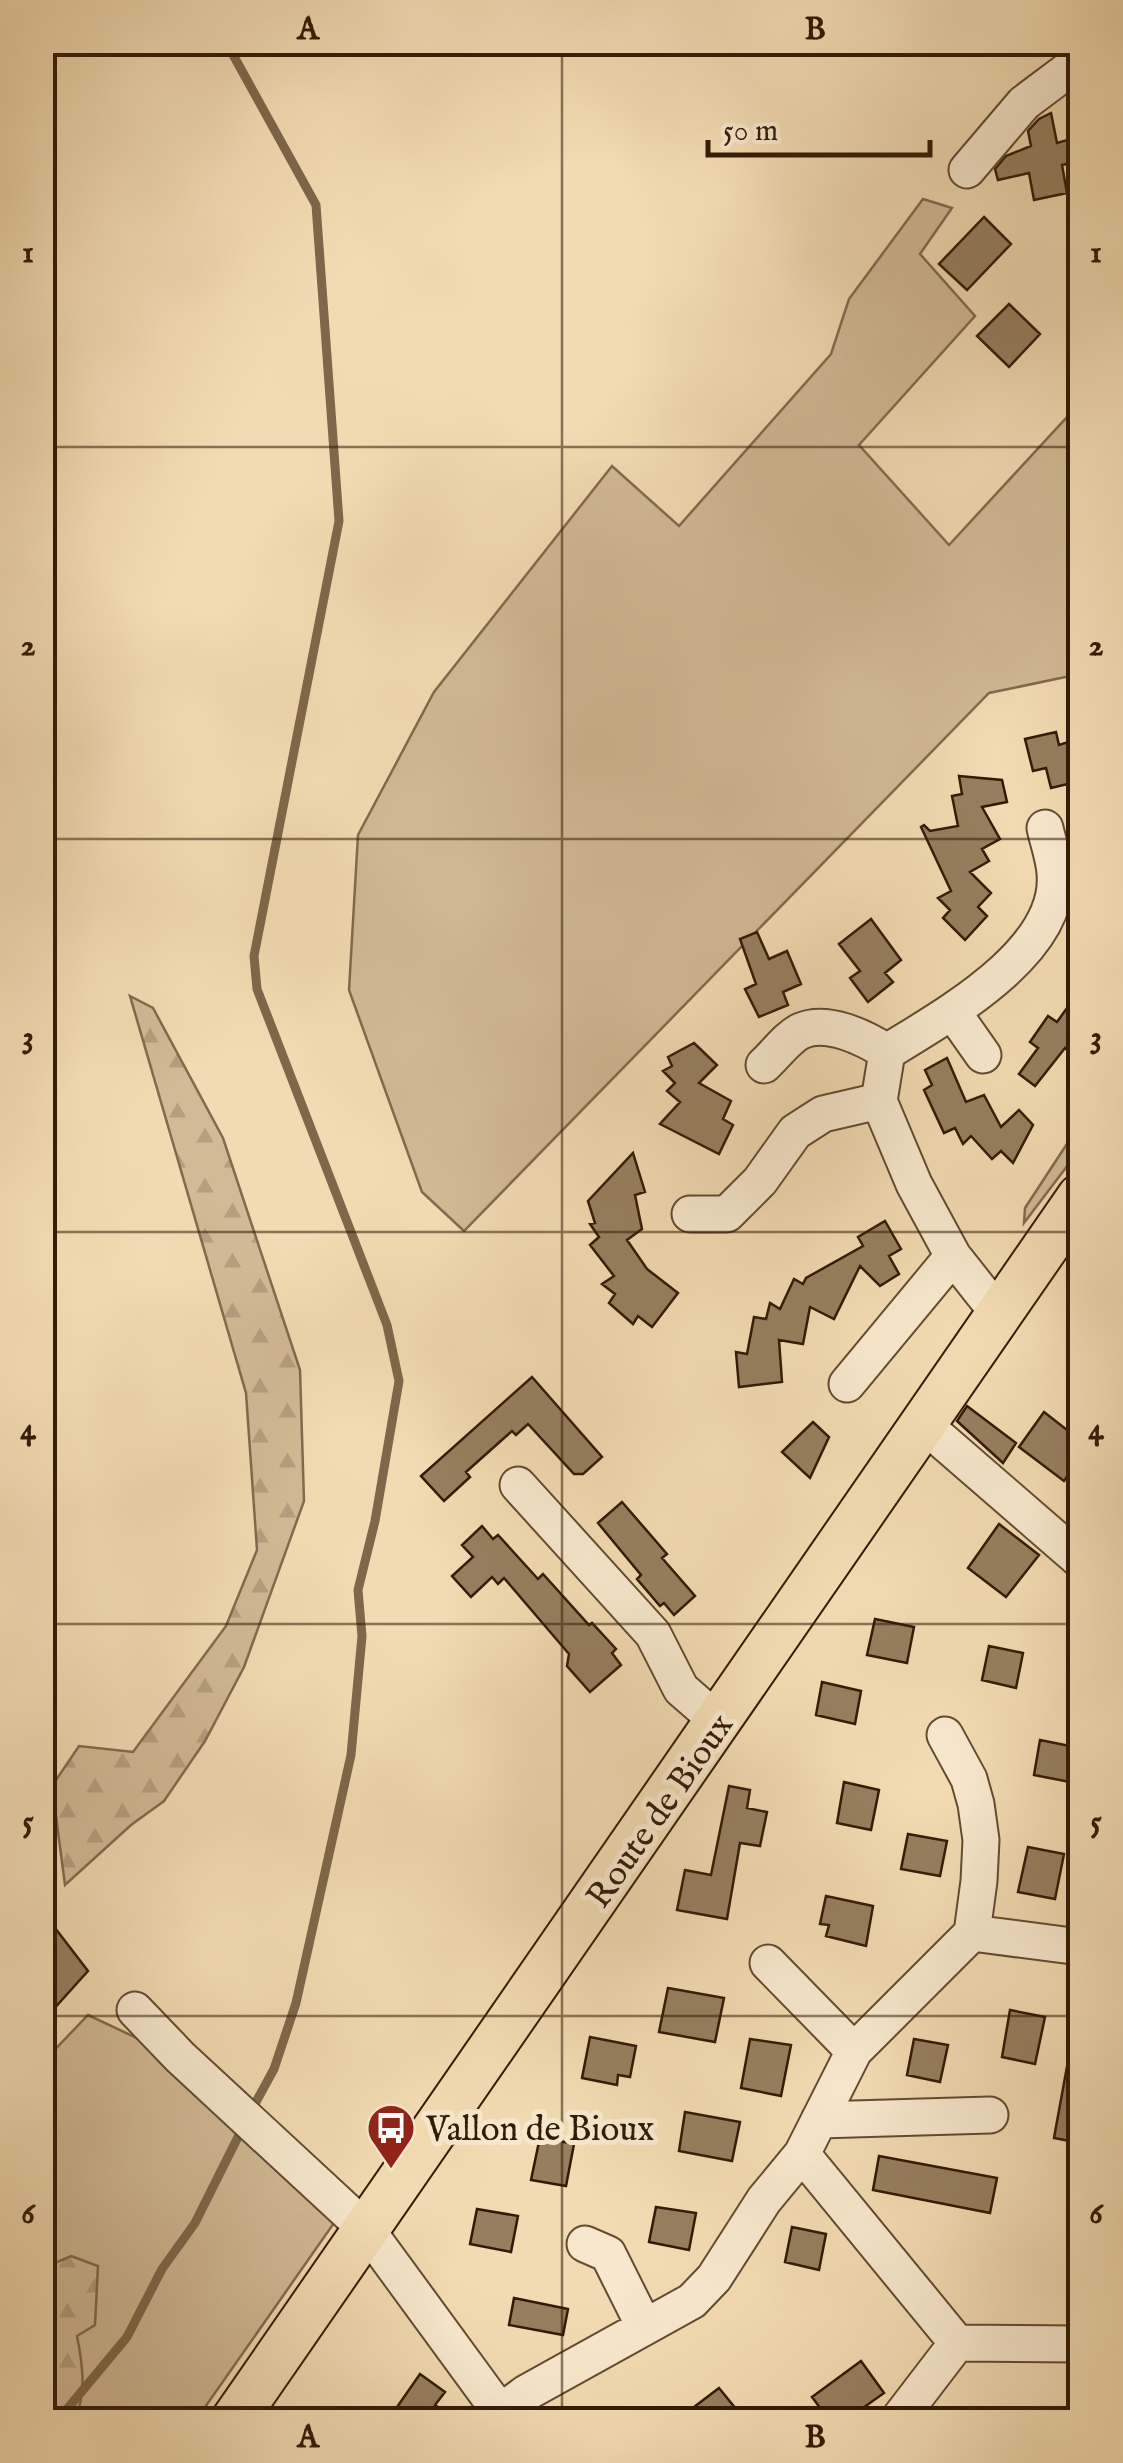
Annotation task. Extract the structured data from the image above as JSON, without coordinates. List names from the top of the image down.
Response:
{
  "streets": {
    "main road": ["Route de Bioux"]
  },
  "places": {
    "bus stop": ["Vallon de Bioux"]
  },
  "scale_bar": "50 m",
  "grid": {
    "columns": ["A", "B"],
    "rows": [
      "1",
      "2",
      "3",
      "4",
      "5",
      "6"
    ]
  }
}
